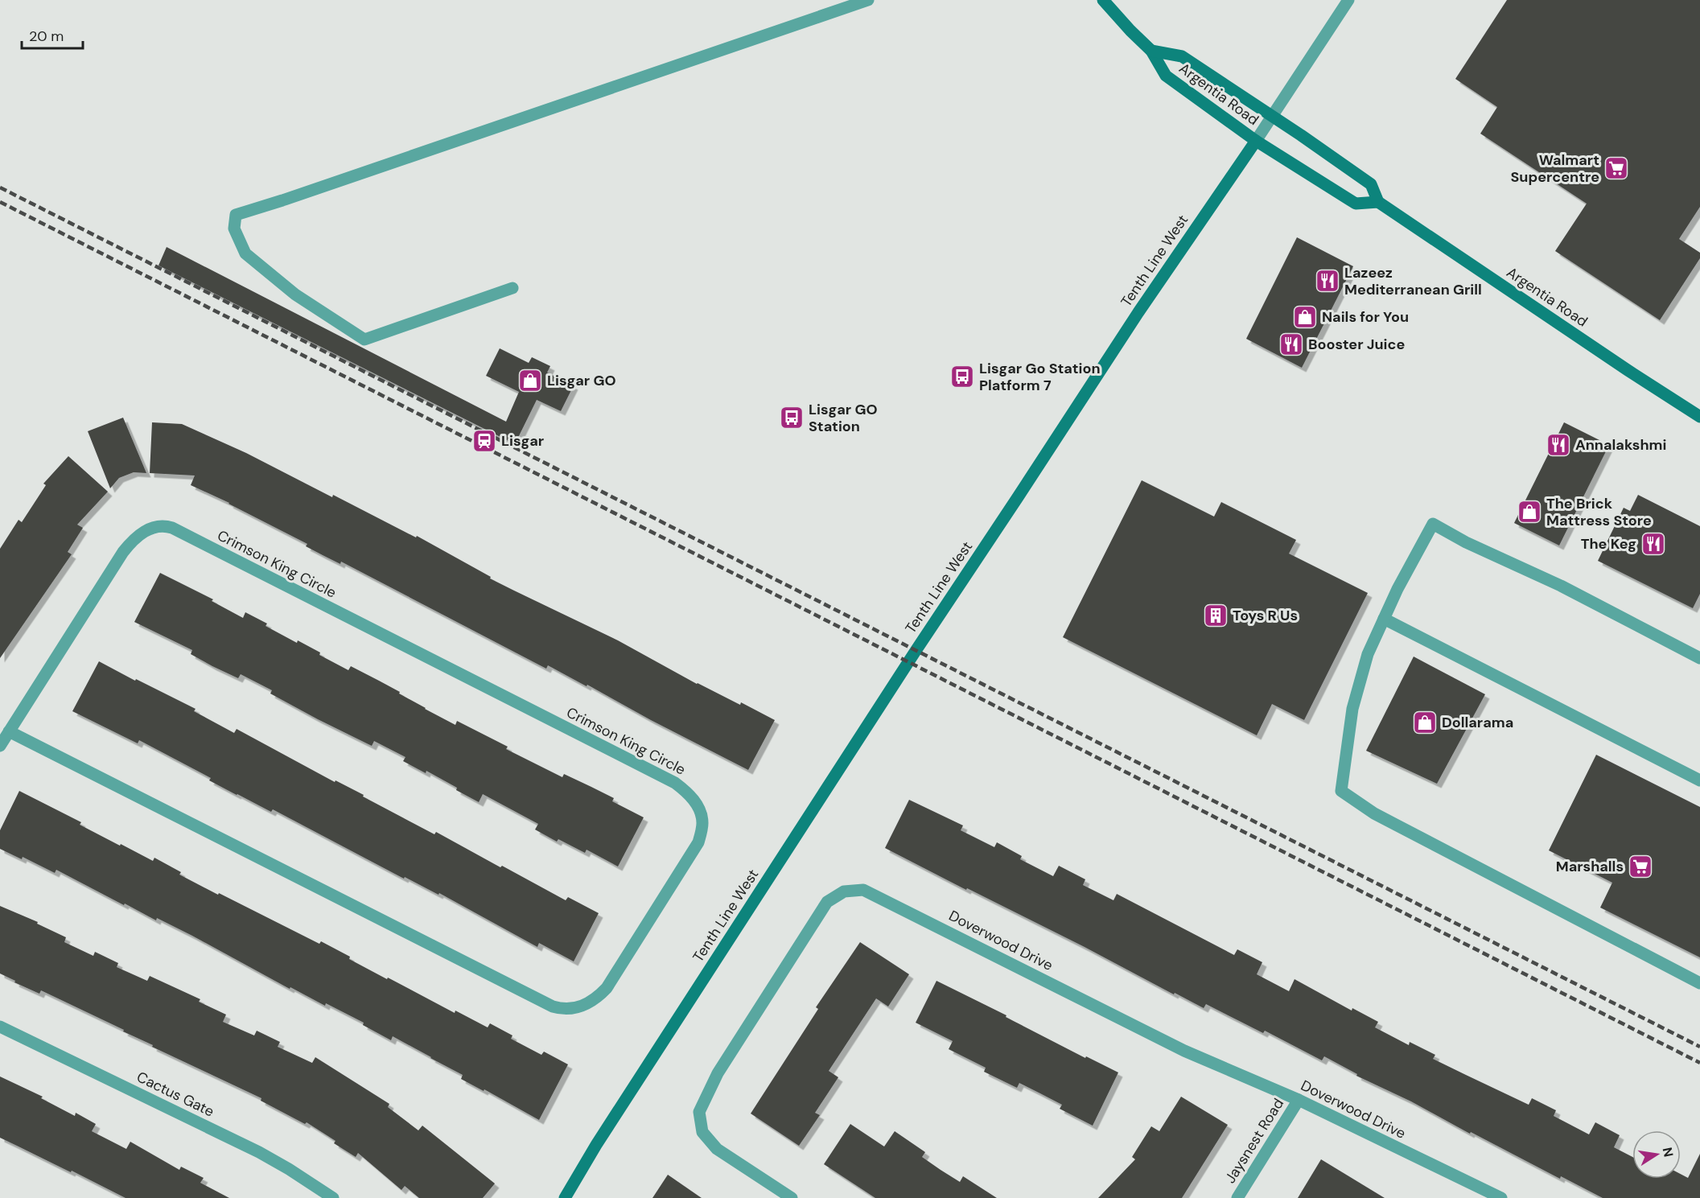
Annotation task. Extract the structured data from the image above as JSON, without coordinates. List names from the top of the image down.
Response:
{
  "streets": {
    "street": [
      "Argentia Road",
      "Tenth Line West",
      "Crimson King Circle",
      "Doverwood Drive",
      "Cactus Gate",
      "Jaysnest Road"
    ]
  },
  "crossings": [
    ["Argentia Road", "Tenth Line West"],
    ["Doverwood Drive", "Jaysnest Road"]
  ],
  "places": {
    "supermarket": ["Walmart Supercentre", "Marshalls"],
    "restaurant": [
      "Lazeez Mediterranean Grill",
      "Booster Juice",
      "Annalakshmi",
      "The Keg"
    ],
    "shop": [
      "Nails for You",
      "Lisgar GO",
      "The Brick Mattress Store",
      "Dollarama"
    ],
    "bus stop": ["Lisgar Go Station Platform 7", "Lisgar GO Station"],
    "station": ["Lisgar"],
    "building": ["Toys R Us"]
  },
  "scale_bar": "20 m",
  "north": "right"
}
